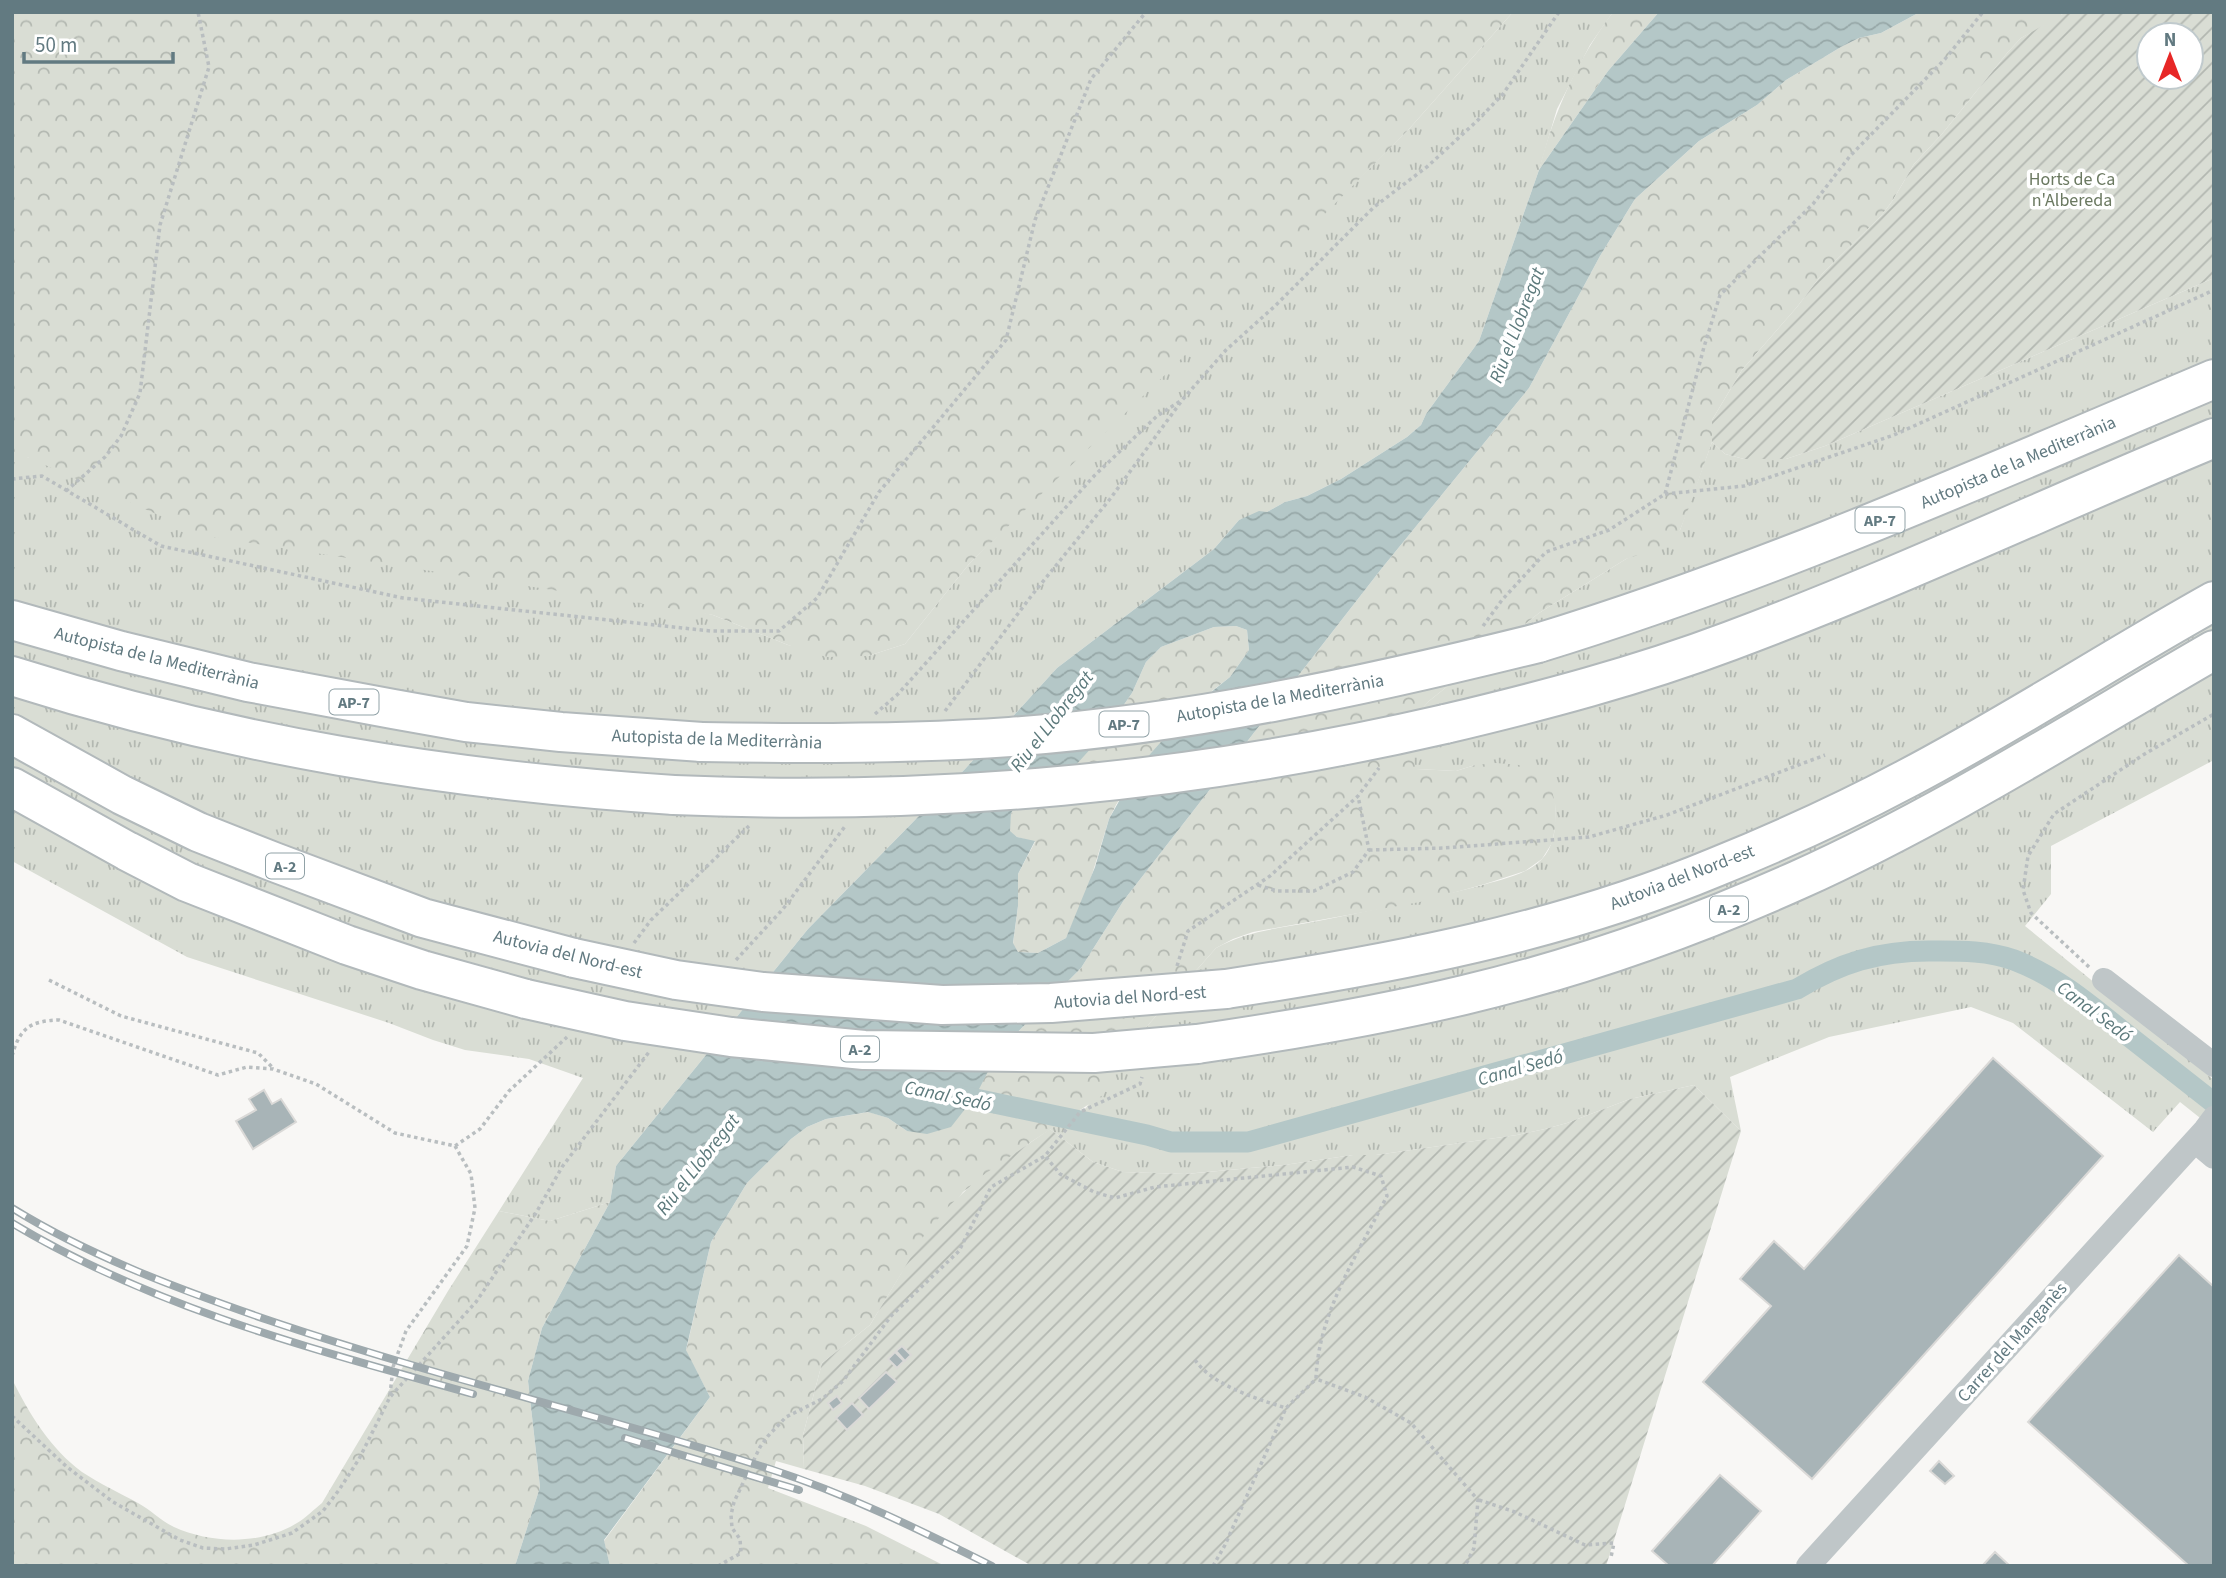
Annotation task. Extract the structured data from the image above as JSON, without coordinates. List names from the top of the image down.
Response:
{
  "streets": {
    "highway": [
      "Autopista de la Mediterrània",
      "AP-7",
      "A-2",
      "Autovia del Nord-est"
    ],
    "street": ["Carrer del Manganès"]
  },
  "water": ["Riu el Llobregat", "Canal Sedó"],
  "parks": ["Horts de Ca n'Albereda"],
  "scale_bar": "50 m",
  "north": "top"
}
